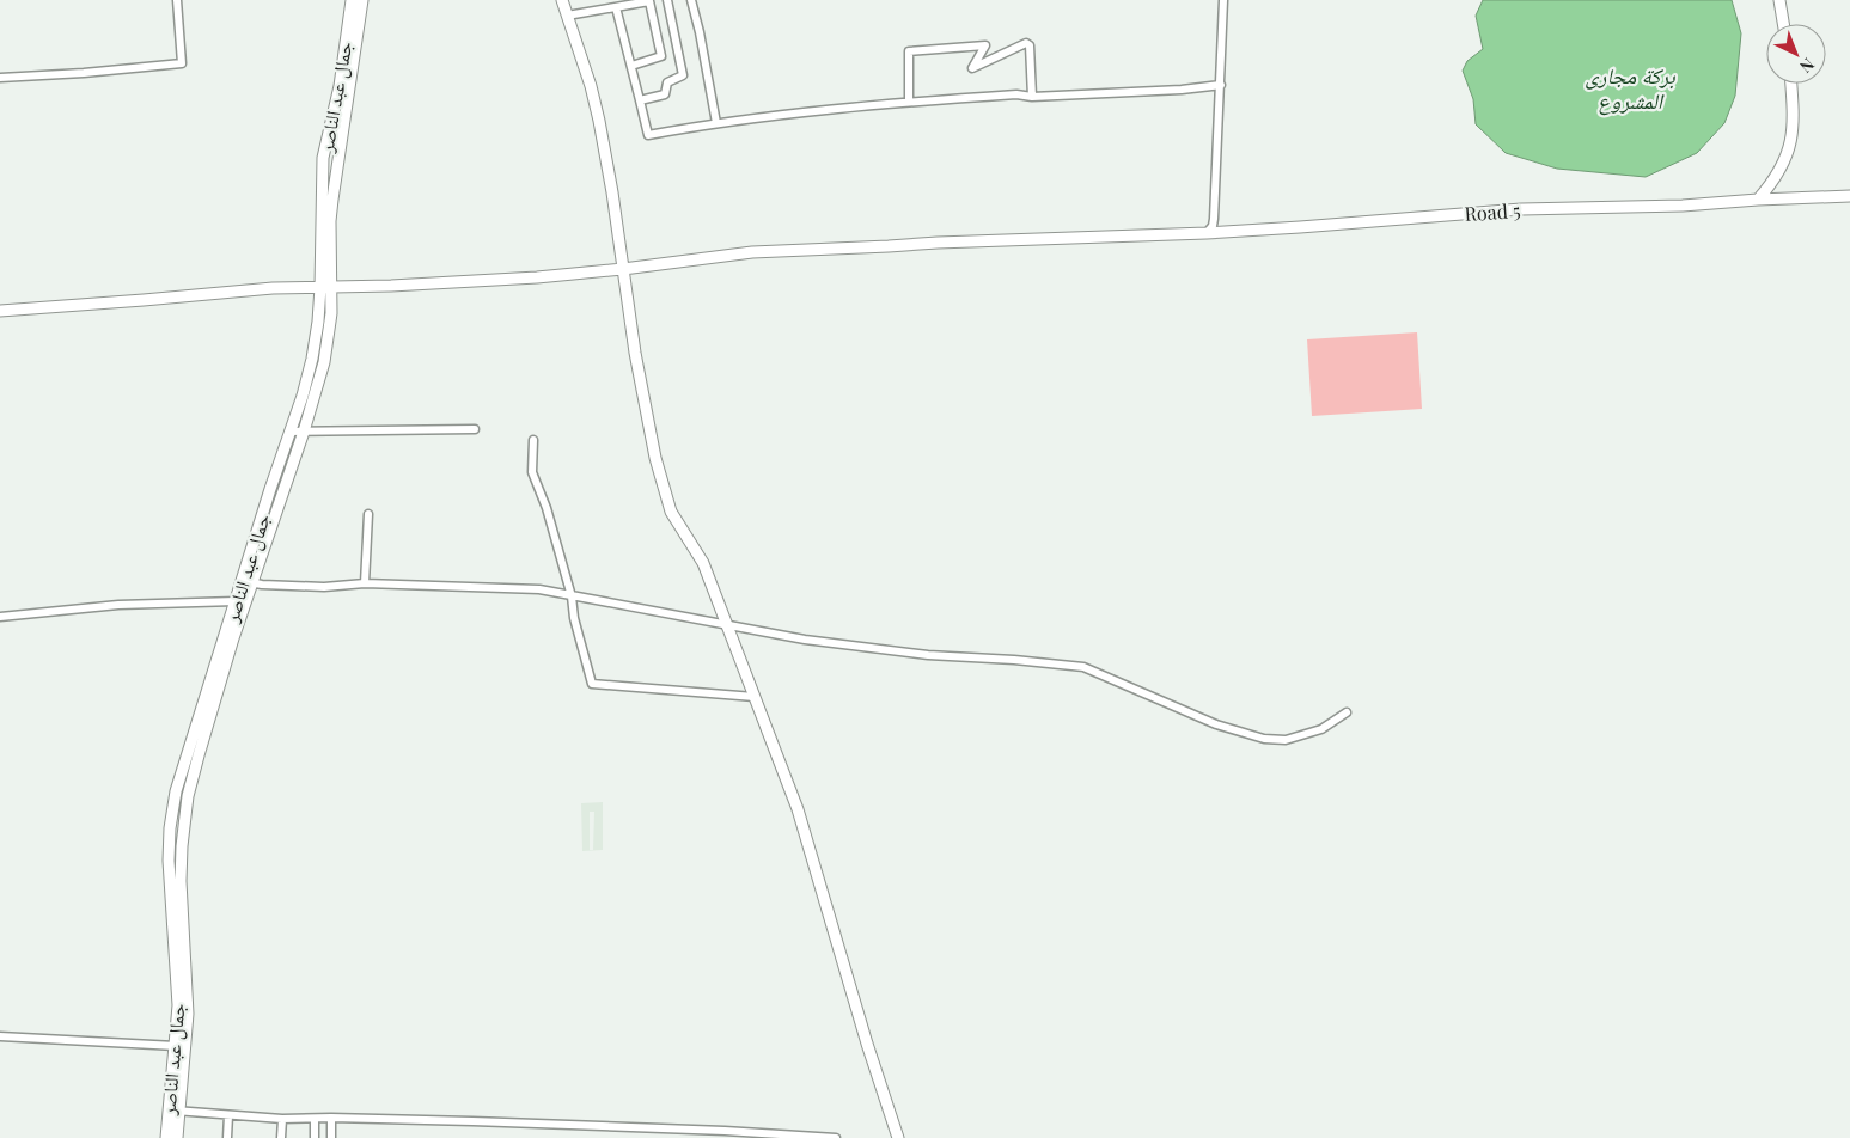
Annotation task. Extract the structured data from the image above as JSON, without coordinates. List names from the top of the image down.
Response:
{
  "streets": {
    "main road": ["جمال عبد الناصر", "Road 5"]
  },
  "crossings": [
    ["جمال عبد الناصر", "Road 5"]
  ],
  "water": ["بركة مجارى المشروع"],
  "north": "bottom right"
}
